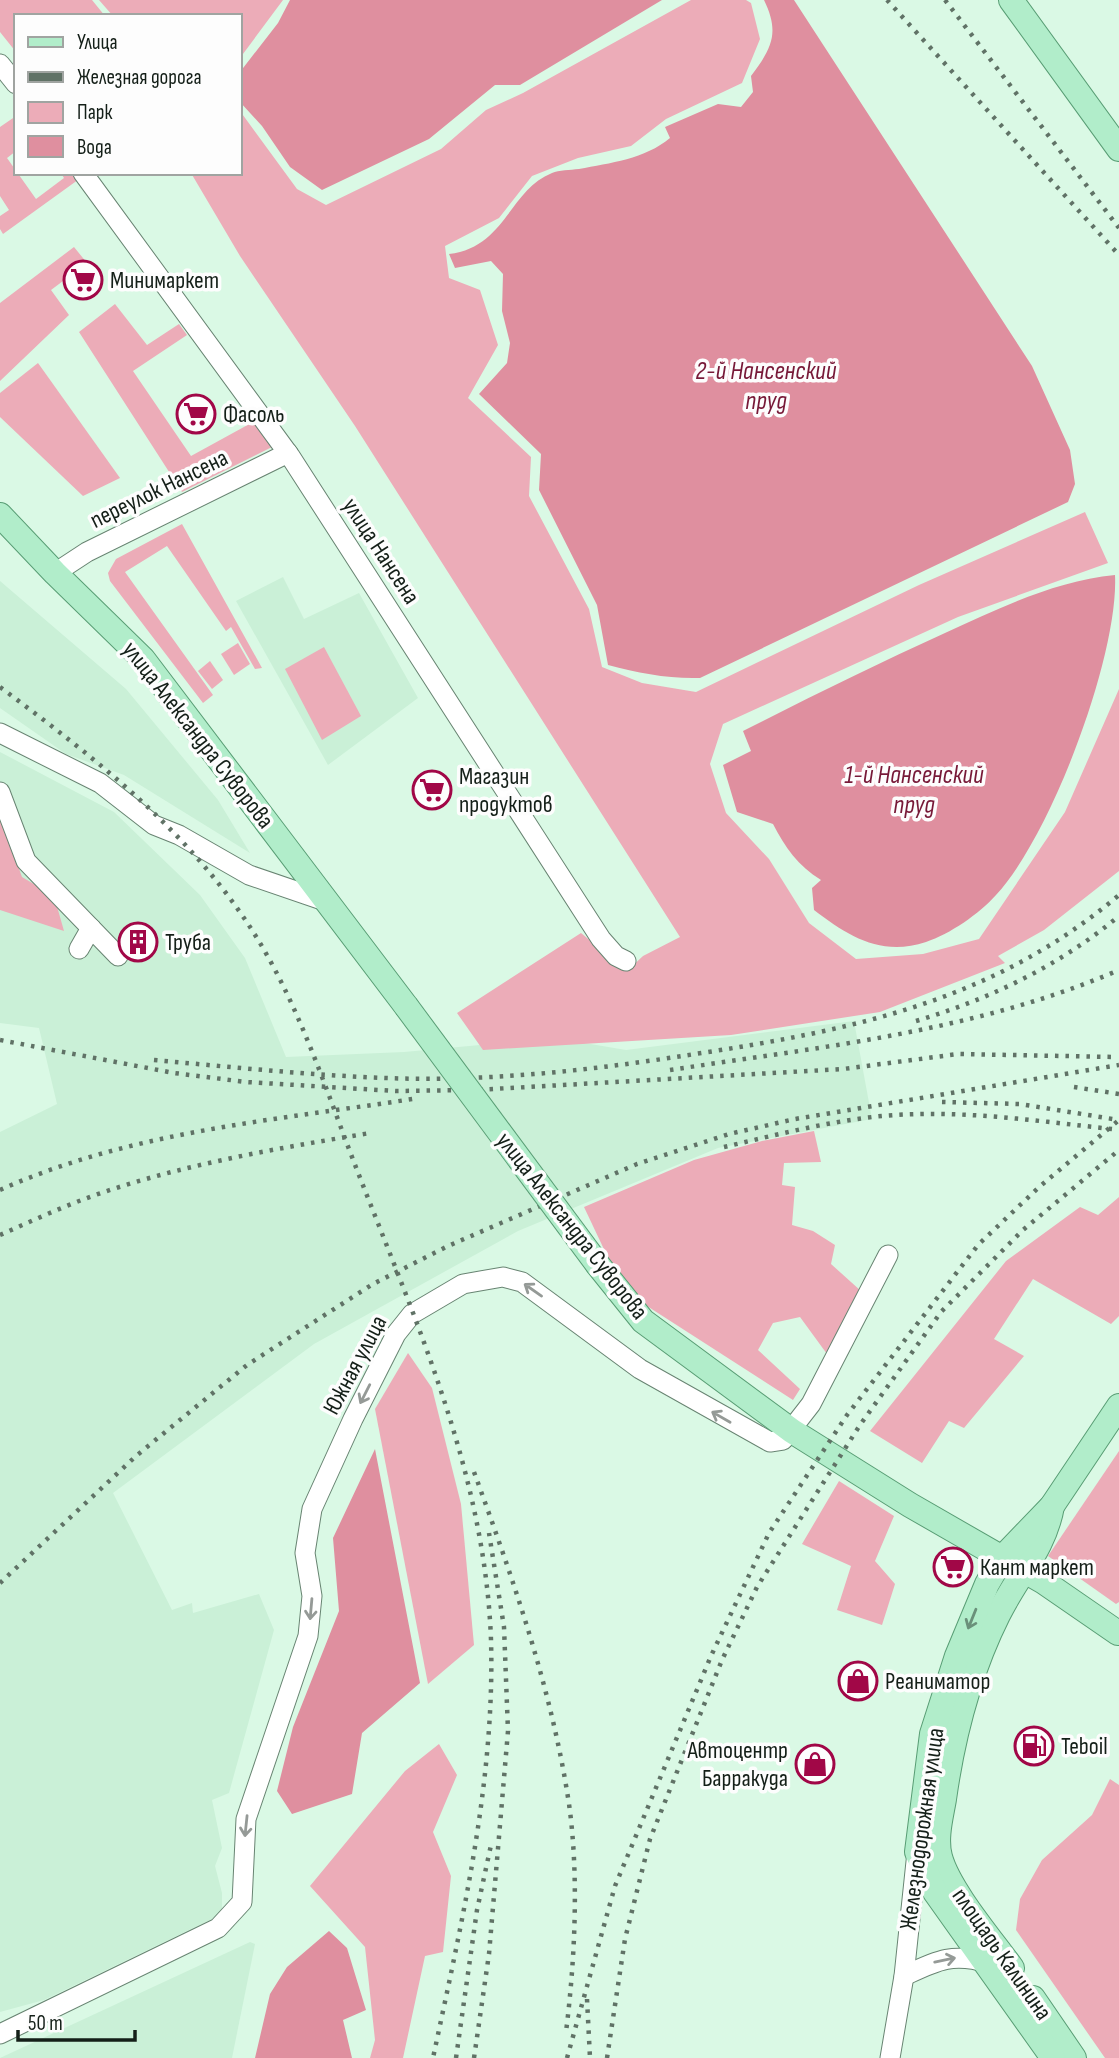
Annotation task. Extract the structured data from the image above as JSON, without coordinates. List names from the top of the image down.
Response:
{
  "streets": {
    "main road": ["улица Александра Суворова", "Железнодорожная улица", "площадь Калинина"],
    "street": ["переулок Нансена", "улица Нансена", "Южная улица"]
  },
  "crossings": [
    ["переулок Нансена", "улица Нансена"],
    ["переулок Нансена", "улица Александра Суворова"],
    ["улица Александра Суворова", "Южная улица"],
    ["улица Александра Суворова", "Железнодорожная улица"],
    ["Железнодорожная улица", "площадь Калинина"]
  ],
  "water": ["2-й Нансенский пруд", "1-й Нансенский пруд"],
  "places": {
    "supermarket": [
      "Минимаркет",
      "Фасоль",
      "Магазин продуктов",
      "Кант маркет"
    ],
    "building": ["Труба"],
    "shop": ["Реаниматор", "Автоцентр Барракуда"],
    "fuel station": ["Teboil"]
  },
  "legend": [
    "Улица",
    "Железная дорога",
    "Парк",
    "Вода"
  ],
  "scale_bar": "50 m"
}
